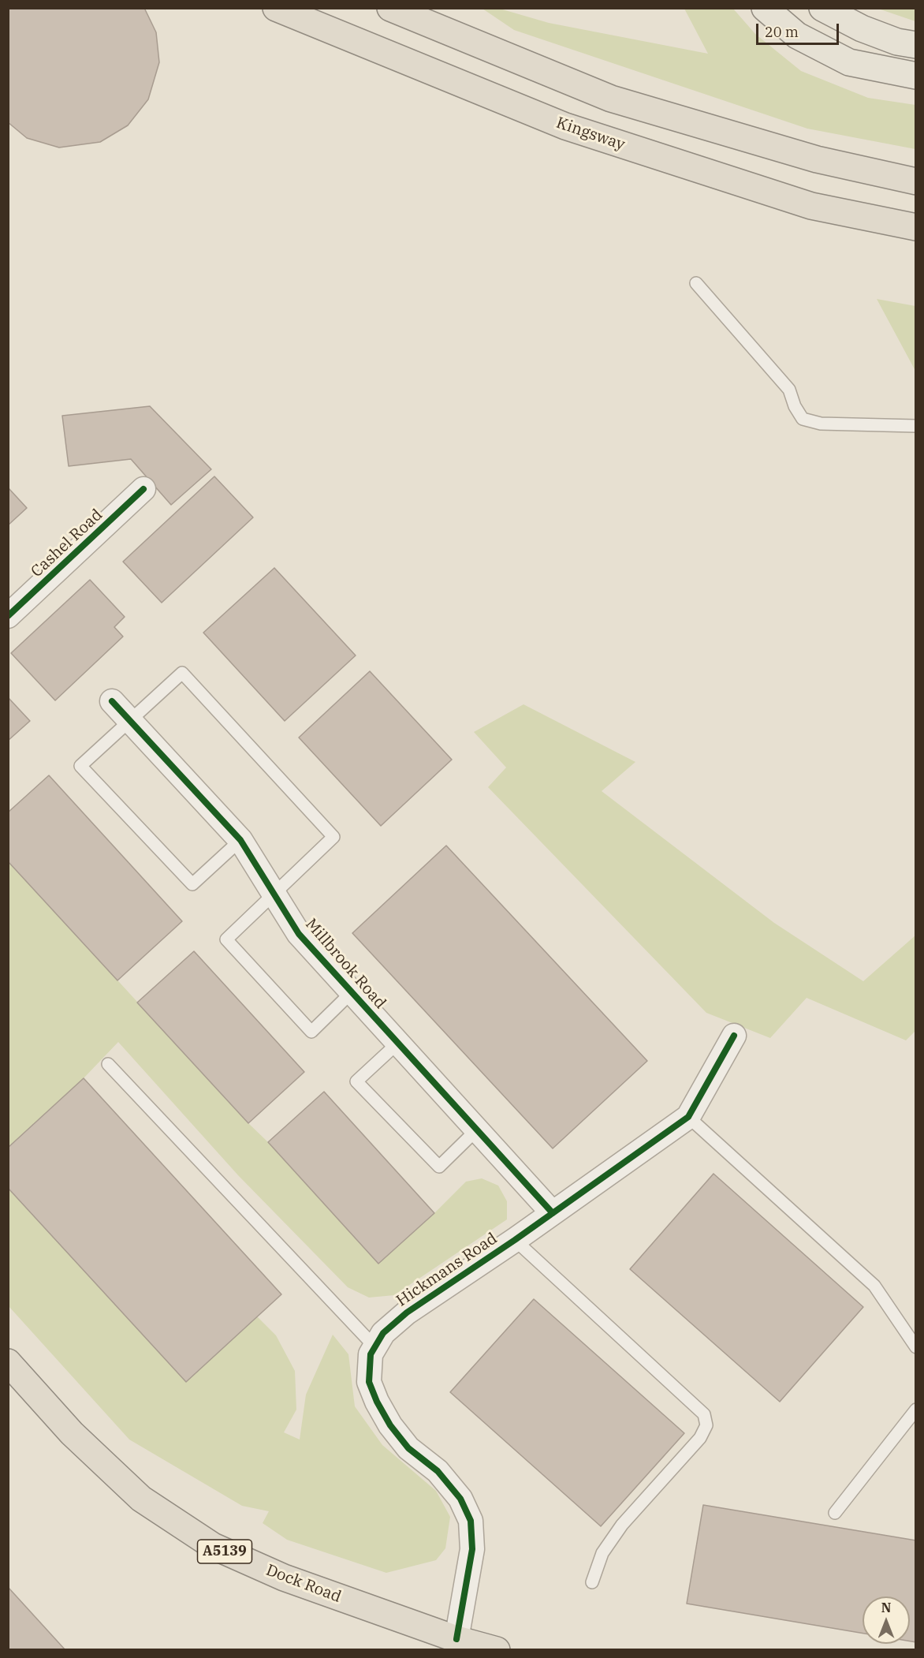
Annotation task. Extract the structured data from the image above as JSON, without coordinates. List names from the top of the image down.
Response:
{
  "streets": {
    "highway": ["Kingsway", "A5139", "Dock Road"],
    "street": ["Cashel Road", "Millbrook Road", "Hickmans Road"]
  },
  "crossings": [
    ["Millbrook Road", "Hickmans Road"],
    ["Hickmans Road", "Dock Road"]
  ],
  "scale_bar": "20 m",
  "north": "top"
}
